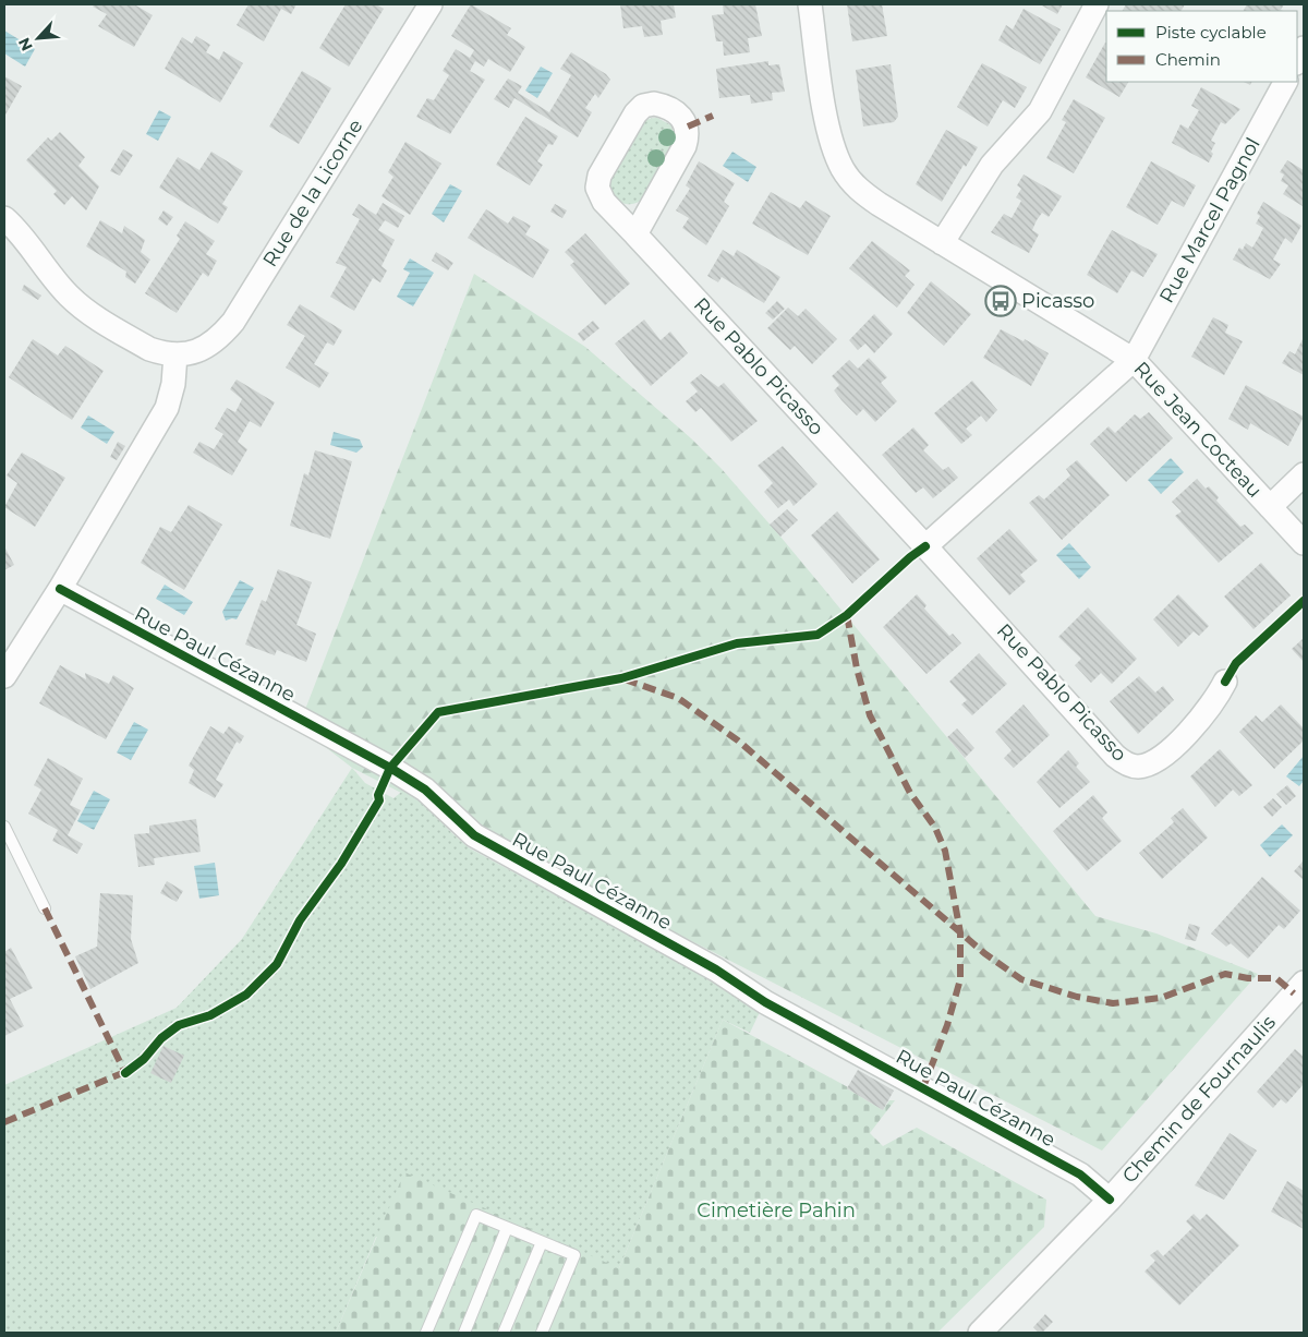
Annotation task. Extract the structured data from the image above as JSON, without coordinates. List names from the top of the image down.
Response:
{
  "streets": {
    "street": [
      "Rue de la Licorne",
      "Rue Marcel Pagnol",
      "Rue Pablo Picasso",
      "Rue Jean Cocteau",
      "Rue Paul Cézanne",
      "Chemin de Fournaulis"
    ]
  },
  "crossings": [
    ["Rue Marcel Pagnol", "Rue Jean Cocteau"],
    ["Rue Paul Cézanne", "Chemin de Fournaulis"]
  ],
  "parks": ["Cimetière Pahin"],
  "places": {
    "bus stop": ["Picasso"]
  },
  "legend": ["Piste cyclable", "Chemin"],
  "north": "bottom left"
}
